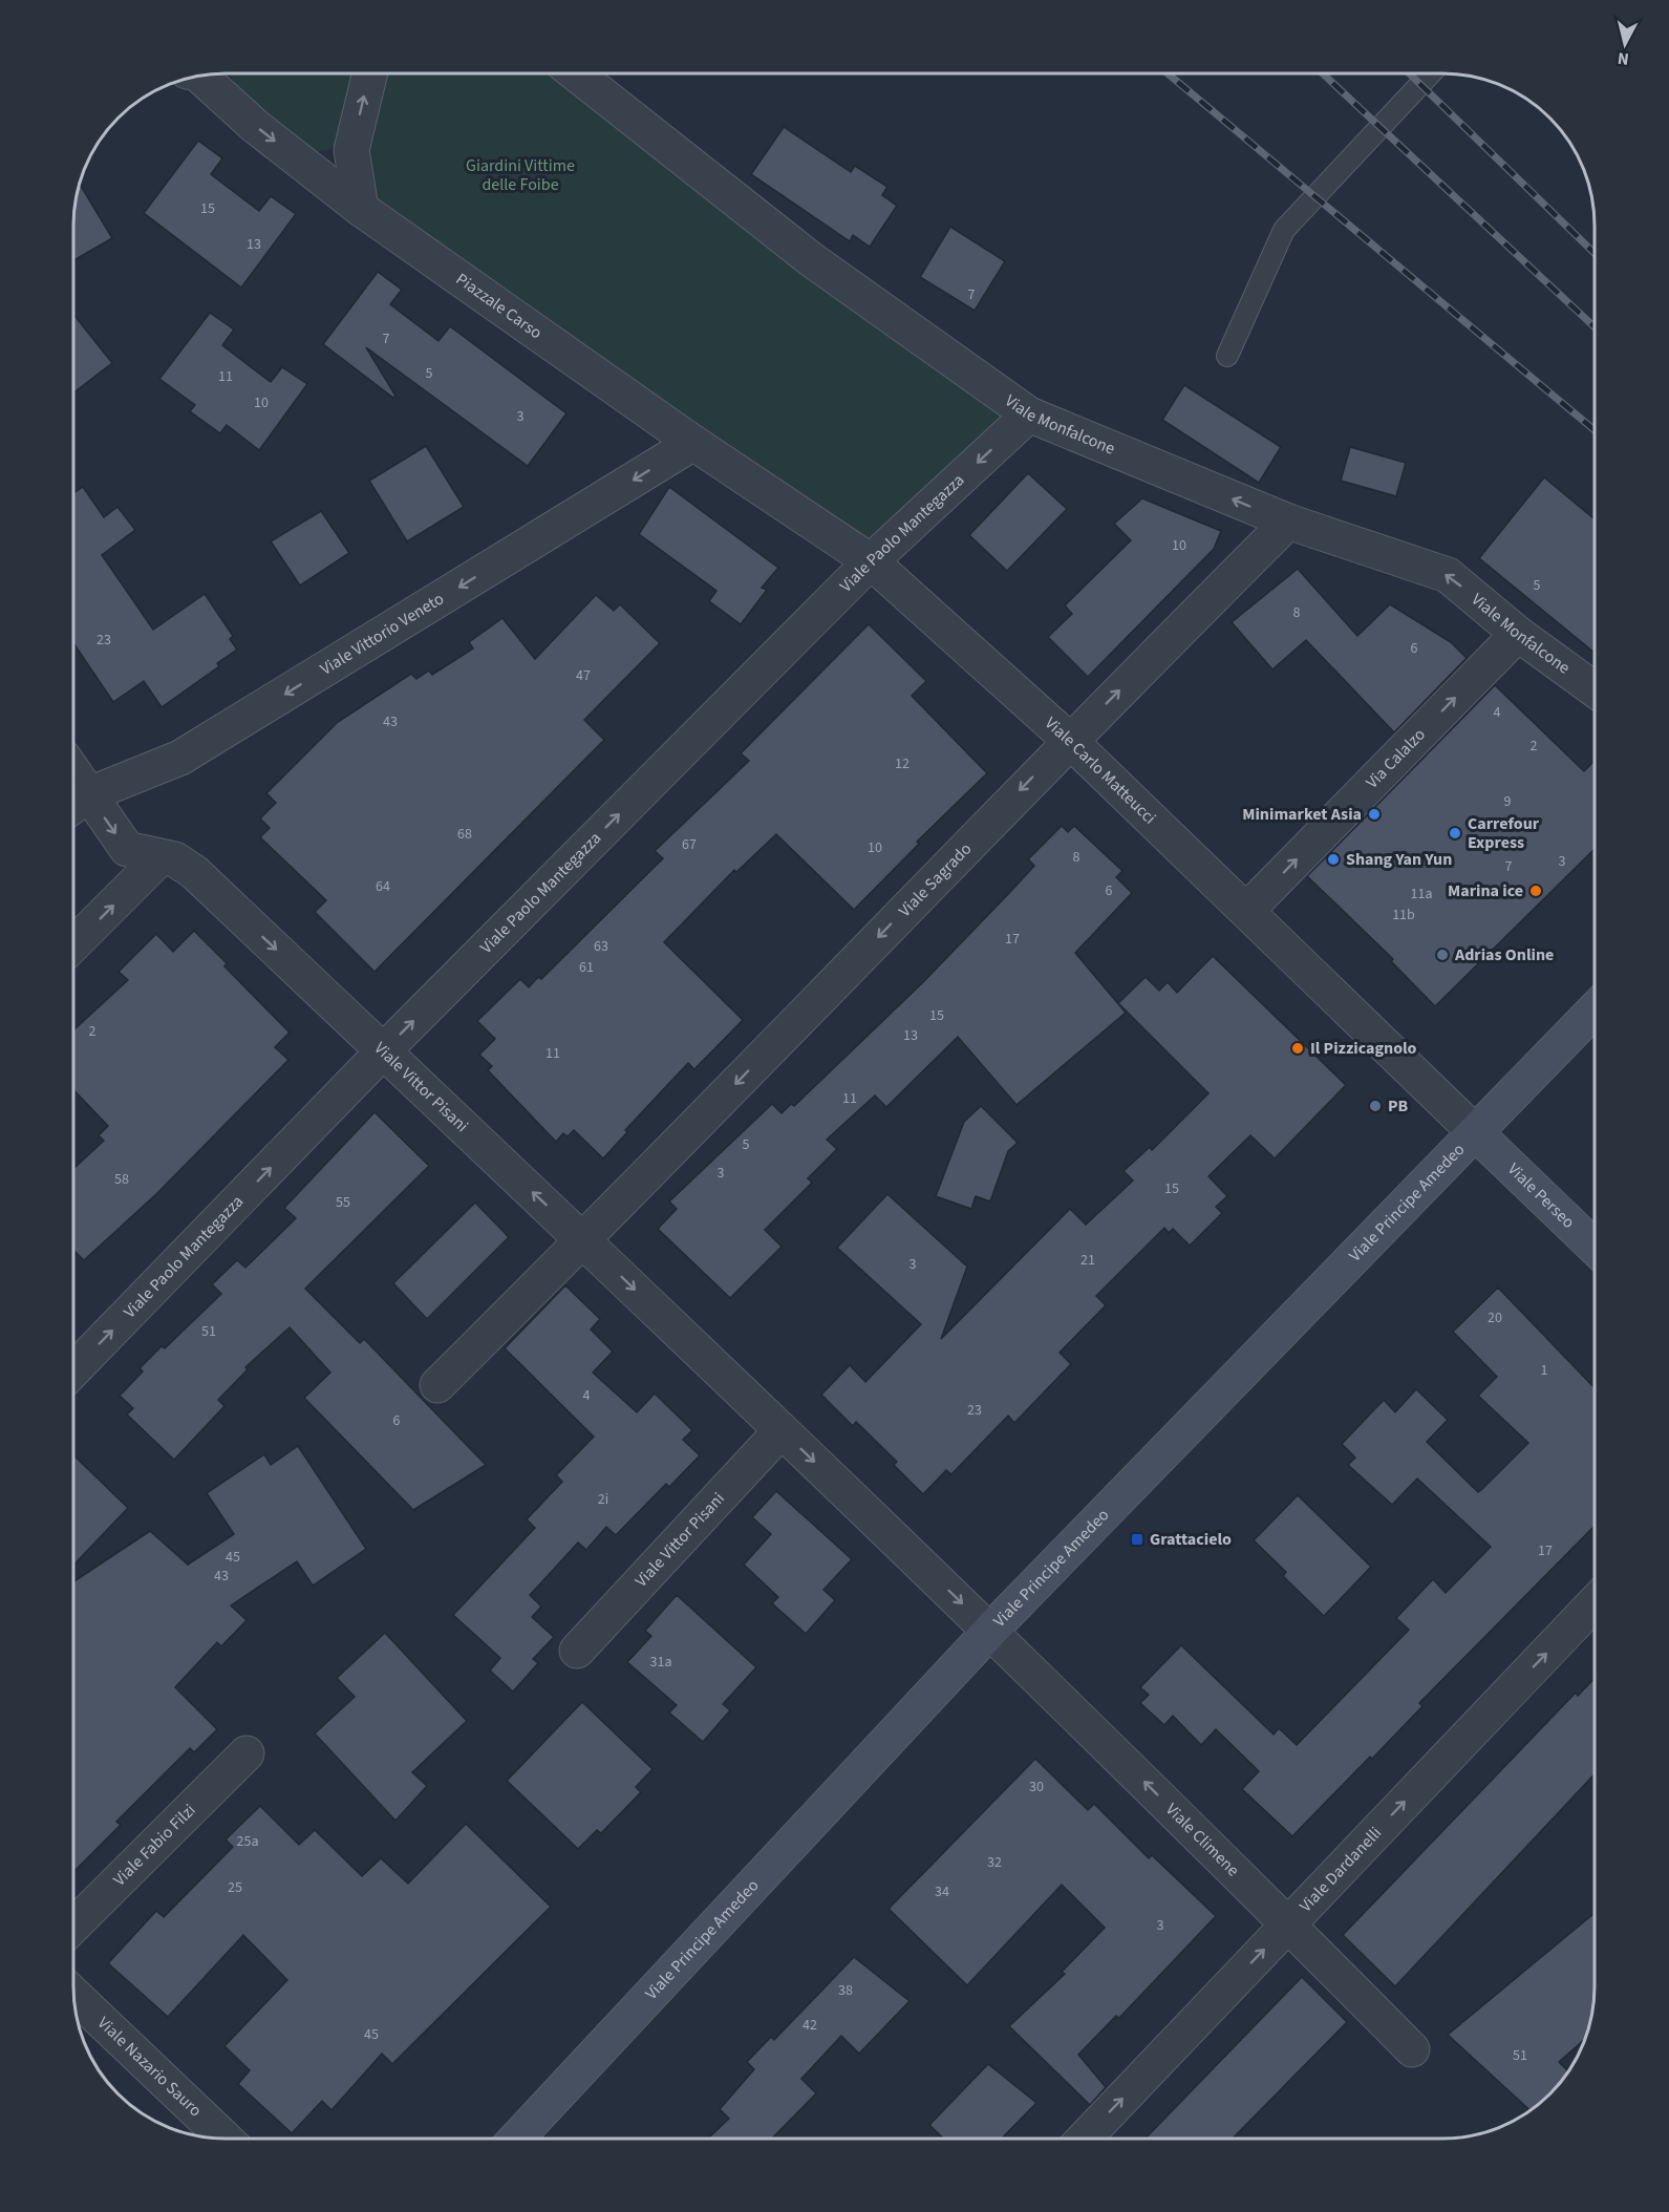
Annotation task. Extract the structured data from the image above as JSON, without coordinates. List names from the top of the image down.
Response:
{
  "streets": {
    "street": [
      "Piazzale Carso",
      "Viale Monfalcone",
      "Viale Paolo Mantegazza",
      "Viale Vittorio Veneto",
      "Via Calalzo",
      "Viale Carlo Matteucci",
      "Viale Sagrado",
      "Viale Vittor Pisani",
      "Viale Perseo",
      "Viale Principe Amedeo",
      "Viale Climene",
      "Viale Fabio Filzi",
      "Viale Dardanelli",
      "Viale Nazario Sauro"
    ]
  },
  "crossings": [
    ["Piazzale Carso", "Viale Vittorio Veneto"],
    ["Piazzale Carso", "Viale Carlo Matteucci"],
    ["Viale Monfalcone", "Viale Paolo Mantegazza"],
    ["Viale Monfalcone", "Via Calalzo"],
    ["Viale Monfalcone", "Viale Sagrado"],
    ["Viale Paolo Mantegazza", "Viale Carlo Matteucci"],
    ["Viale Paolo Mantegazza", "Viale Vittor Pisani"],
    ["Viale Vittorio Veneto", "Viale Carlo Matteucci"],
    ["Viale Vittorio Veneto", "Viale Vittor Pisani"],
    ["Via Calalzo", "Viale Carlo Matteucci"],
    ["Viale Carlo Matteucci", "Viale Sagrado"],
    ["Viale Carlo Matteucci", "Viale Perseo"],
    ["Viale Carlo Matteucci", "Viale Principe Amedeo"],
    ["Viale Sagrado", "Viale Vittor Pisani"],
    ["Viale Vittor Pisani", "Viale Principe Amedeo"],
    ["Viale Vittor Pisani", "Viale Climene"],
    ["Viale Perseo", "Viale Principe Amedeo"],
    ["Viale Principe Amedeo", "Viale Climene"],
    ["Viale Climene", "Viale Dardanelli"]
  ],
  "one_way": [
    "Viale Monfalcone",
    "Viale Vittorio Veneto",
    "Via Calalzo",
    "Viale Climene",
    "Viale Dardanelli"
  ],
  "parks": ["Giardini Vittime delle Foibe"],
  "places": {
    "other": [
      "Minimarket Asia",
      "Carrefour Express",
      "Shang Yan Yun",
      "Marina ice",
      "Adrias Online",
      "Il Pizzicagnolo",
      "PB"
    ],
    "transit": ["Grattacielo"]
  },
  "house_numbers": [
    "15",
    "13",
    "7",
    "7",
    "5",
    "11",
    "10",
    "3",
    "10",
    "5",
    "8",
    "23",
    "6",
    "47",
    "4",
    "43",
    "2",
    "12",
    "9",
    "68",
    "67",
    "10",
    "8",
    "3",
    "7",
    "64",
    "6",
    "11a",
    "11b",
    "17",
    "63",
    "61",
    "15",
    "2",
    "13",
    "11",
    "11",
    "5",
    "3",
    "58",
    "15",
    "55",
    "21",
    "3",
    "20",
    "51",
    "1",
    "4",
    "23",
    "6",
    "2i",
    "17",
    "45",
    "43",
    "31a",
    "30",
    "25a",
    "32",
    "25",
    "34",
    "3",
    "38",
    "42",
    "45",
    "51"
  ],
  "north": "bottom"
}
